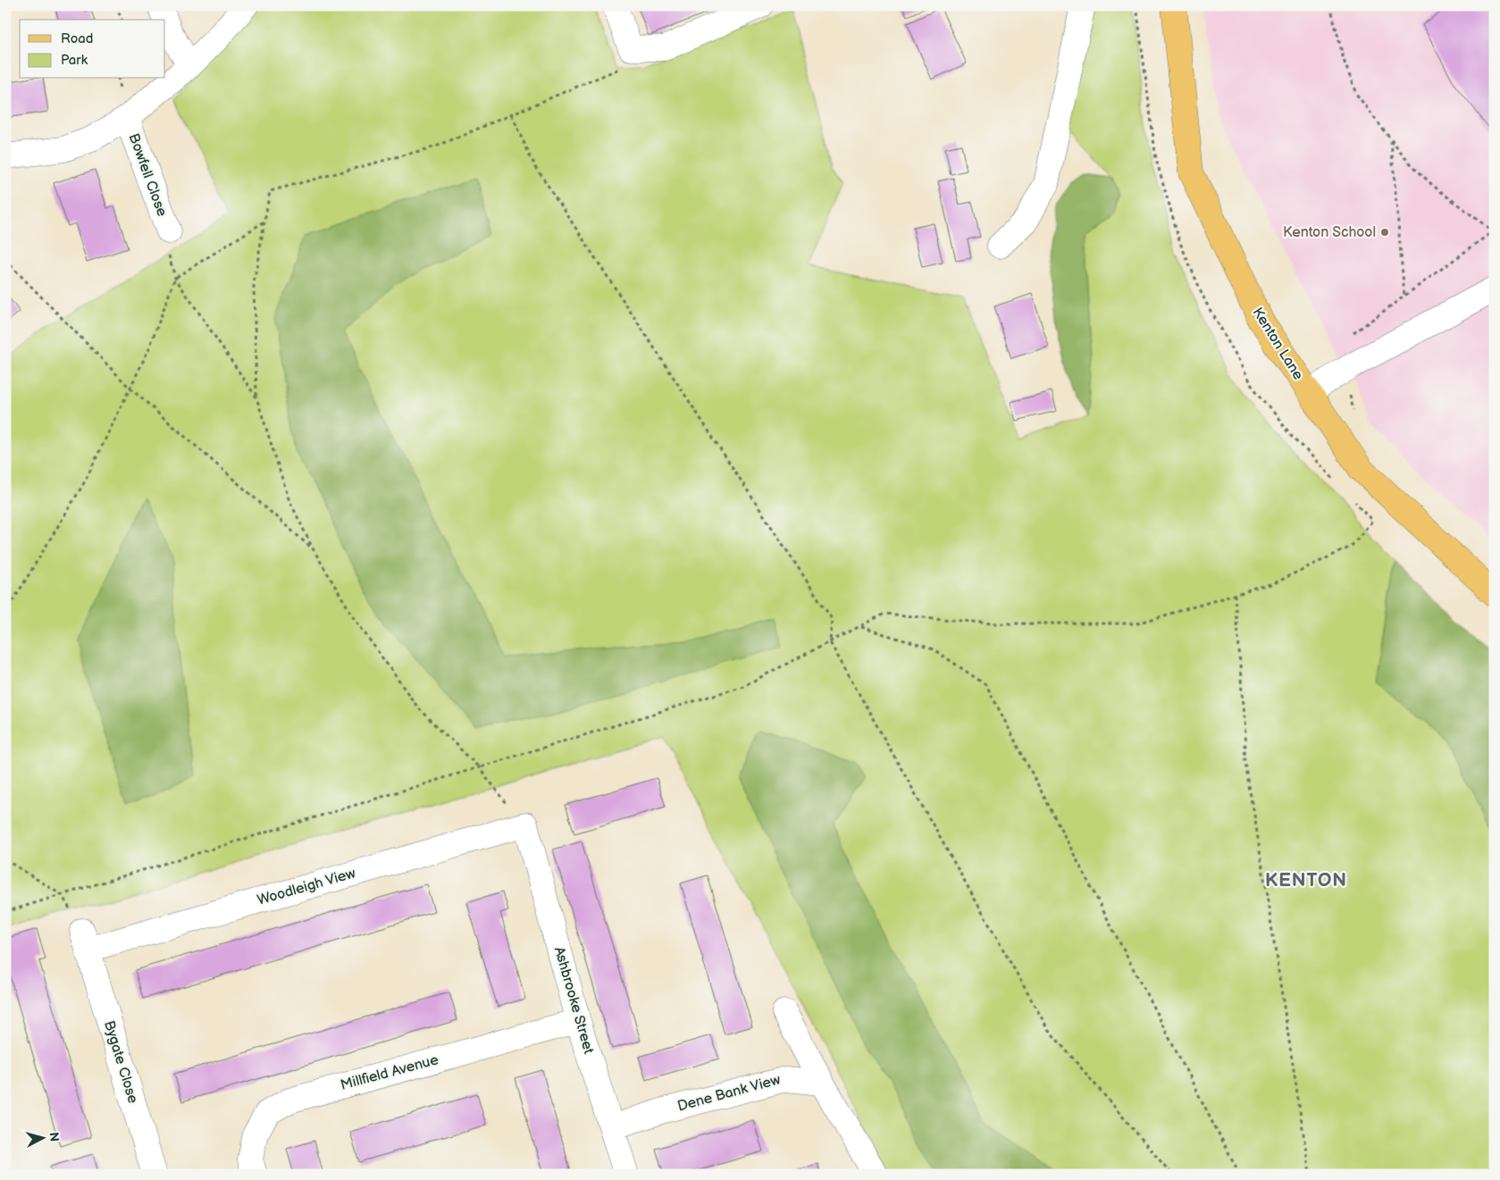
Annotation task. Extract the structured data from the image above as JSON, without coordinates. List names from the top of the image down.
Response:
{
  "streets": {
    "main road": ["Kenton Lane"],
    "street": [
      "Bowfell Close",
      "Woodleigh View",
      "Ashbrooke Street",
      "Bygate Close",
      "Millfield Avenue",
      "Dene Bank View"
    ]
  },
  "crossings": [
    ["Woodleigh View", "Ashbrooke Street"],
    ["Woodleigh View", "Bygate Close"],
    ["Ashbrooke Street", "Millfield Avenue"],
    ["Ashbrooke Street", "Dene Bank View"]
  ],
  "districts": ["KENTON"],
  "places": ["Kenton School"],
  "legend": ["Road", "Park"],
  "north": "right"
}
